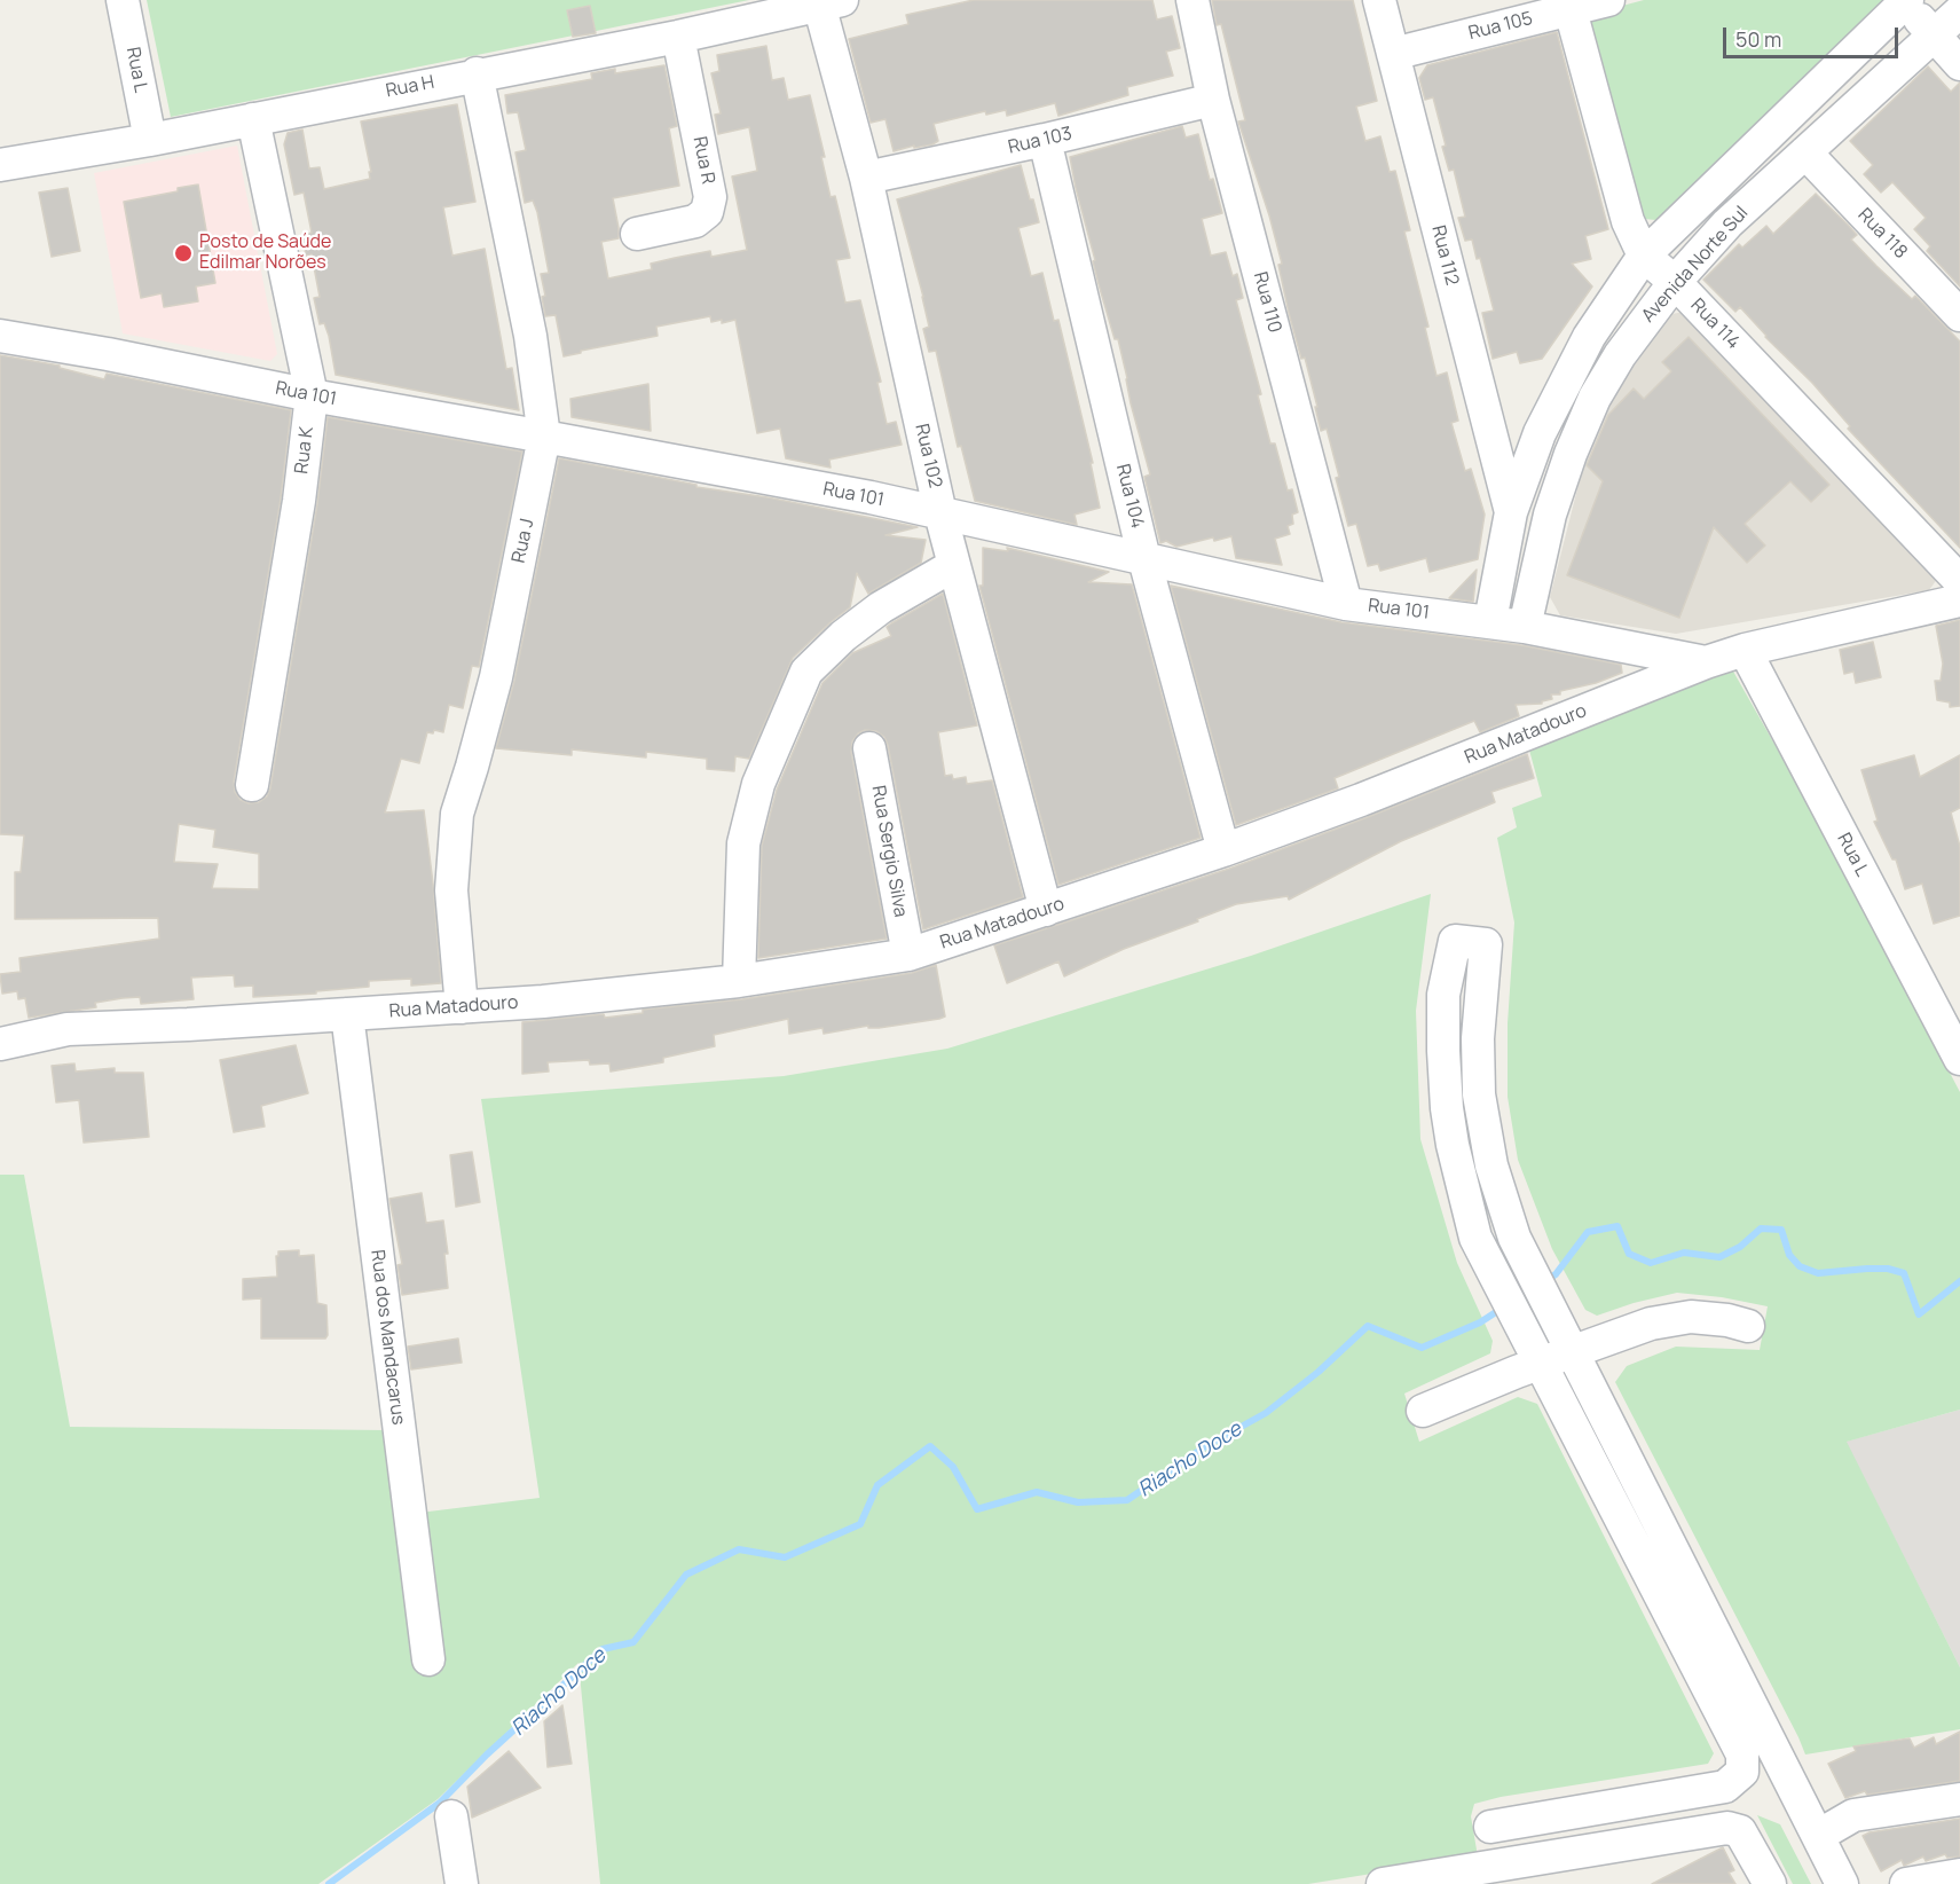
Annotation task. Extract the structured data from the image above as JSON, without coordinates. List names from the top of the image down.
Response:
{
  "streets": {
    "street": [
      "Rua 105",
      "Rua L",
      "Rua H",
      "Rua 103",
      "Rua R",
      "Rua 118",
      "Rua 112",
      "Avenida Norte Sul",
      "Rua 110",
      "Rua 114",
      "Rua 101",
      "Rua K",
      "Rua 102",
      "Rua 104",
      "Rua J",
      "Rua Matadouro",
      "Rua Sergio Silva",
      "Rua dos Mandacarus"
    ]
  },
  "crossings": [
    ["Rua 105", "Rua 112"],
    ["Rua 105", "Rua 114"],
    ["Rua L", "Rua H"],
    ["Rua L", "Rua Matadouro"],
    ["Rua H", "Rua R"],
    ["Rua H", "Rua K"],
    ["Rua H", "Rua 102"],
    ["Rua H", "Rua J"],
    ["Rua 103", "Rua 110"],
    ["Rua 103", "Rua 102"],
    ["Rua 103", "Rua 104"],
    ["Rua 118", "Avenida Norte Sul"],
    ["Rua 112", "Avenida Norte Sul"],
    ["Avenida Norte Sul", "Rua 114"],
    ["Avenida Norte Sul", "Rua 101"],
    ["Rua 110", "Rua 101"],
    ["Rua 101", "Rua K"],
    ["Rua 101", "Rua 102"],
    ["Rua 101", "Rua 104"],
    ["Rua 101", "Rua J"],
    ["Rua 101", "Rua Matadouro"],
    ["Rua 102", "Rua Matadouro"],
    ["Rua 104", "Rua Matadouro"],
    ["Rua J", "Rua Matadouro"],
    ["Rua Matadouro", "Rua Sergio Silva"],
    ["Rua Matadouro", "Rua dos Mandacarus"]
  ],
  "water": ["Riacho Doce"],
  "places": ["Posto de Saúde Edilmar Norões"],
  "scale_bar": "50 m"
}
